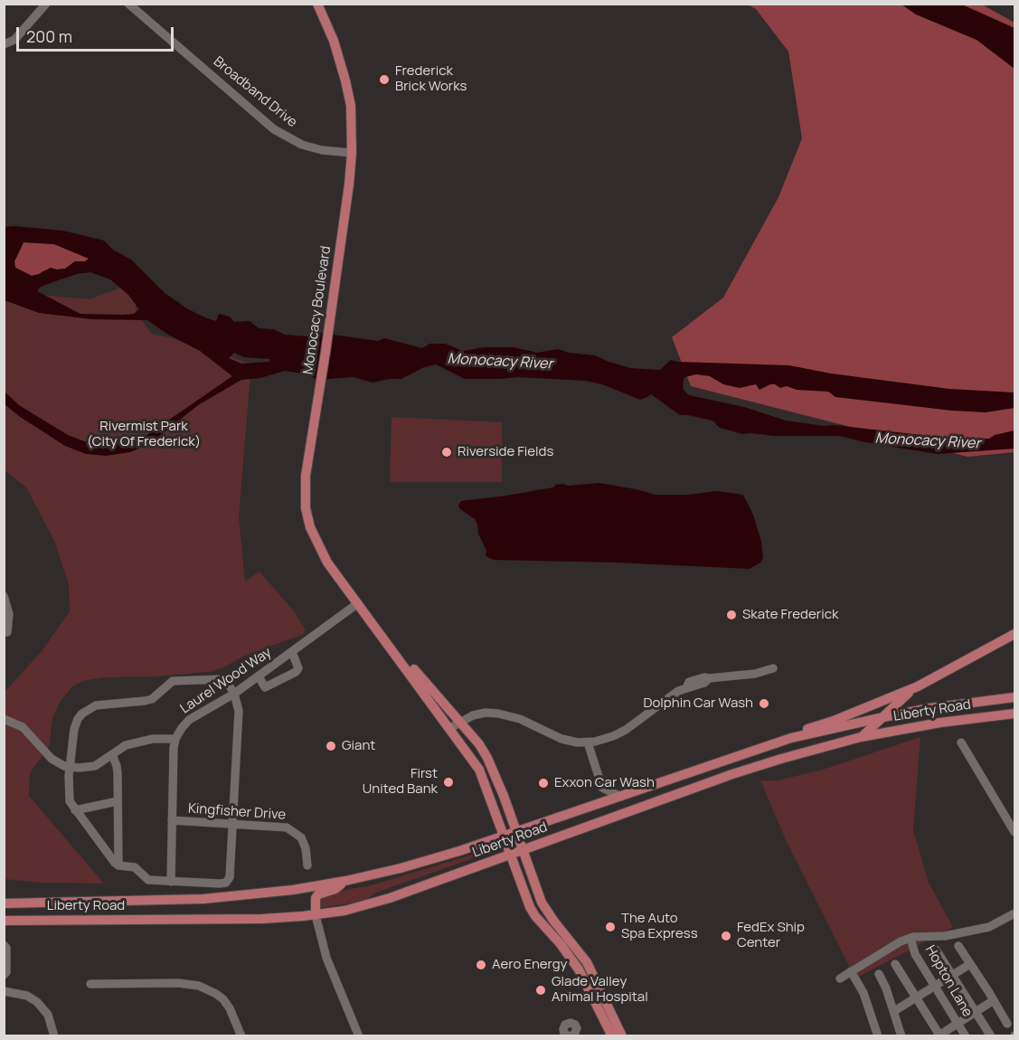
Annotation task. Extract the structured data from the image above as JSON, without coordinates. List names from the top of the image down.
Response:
{
  "streets": {
    "main road": ["Monocacy Boulevard", "Liberty Road"],
    "street": [
      "Broadband Drive",
      "Laurel Wood Way",
      "Kingfisher Drive",
      "Hopton Lane"
    ]
  },
  "crossings": [
    ["Broadband Drive", "Monocacy Boulevard"],
    ["Monocacy Boulevard", "Laurel Wood Way"],
    ["Monocacy Boulevard", "Liberty Road"]
  ],
  "water": ["Monocacy River"],
  "parks": ["Rivermist Park (City Of Frederick)"],
  "places": [
    "Frederick Brick Works",
    "Riverside Fields",
    "Skate Frederick",
    "Dolphin Car Wash",
    "Giant",
    "First United Bank",
    "Exxon Car Wash",
    "The Auto Spa Express",
    "FedEx Ship Center",
    "Aero Energy",
    "Glade Valley Animal Hospital"
  ],
  "scale_bar": "200 m"
}
